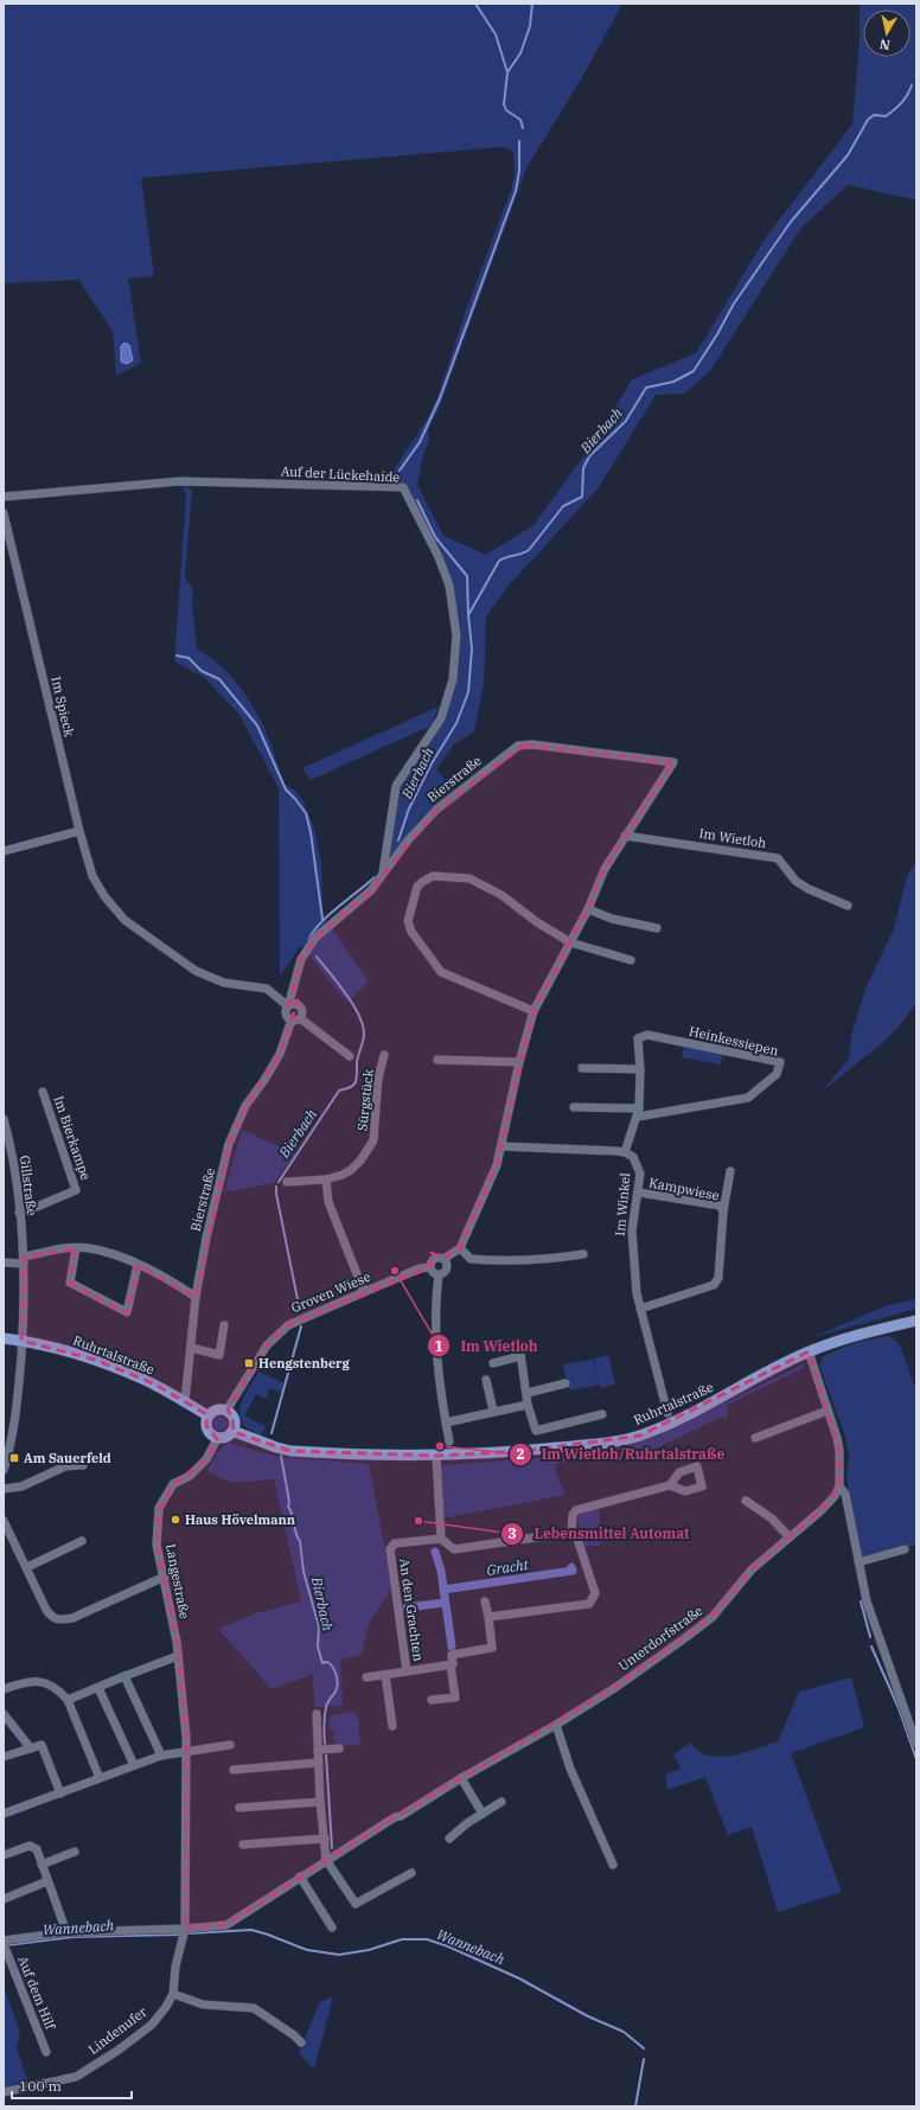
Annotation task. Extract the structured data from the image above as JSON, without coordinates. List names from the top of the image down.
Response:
{
  "streets": {
    "main road": ["Ruhrtalstraße"],
    "street": [
      "Auf der Lückehaide",
      "Im Spieck",
      "Bierstraße",
      "Im Wietloh",
      "Heinkessiepen",
      "Sürgstück",
      "Im Bierkampe",
      "Gillstraße",
      "Kampwiese",
      "Im Winkel",
      "Groven Wiese",
      "Langestraße",
      "An den Grachten",
      "Unterdorfstraße",
      "Auf dem Hilf",
      "Lindenufer"
    ]
  },
  "crossings": [
    ["Auf der Lückehaide", "Bierstraße"],
    ["Im Spieck", "Bierstraße"],
    ["Bierstraße", "Im Wietloh"],
    ["Bierstraße", "Ruhrtalstraße"],
    ["Im Bierkampe", "Gillstraße"],
    ["Gillstraße", "Ruhrtalstraße"],
    ["Kampwiese", "Im Winkel"],
    ["Groven Wiese", "Ruhrtalstraße"],
    ["Groven Wiese", "Langestraße"],
    ["Ruhrtalstraße", "Langestraße"],
    ["Langestraße", "Unterdorfstraße"],
    ["Langestraße", "Auf dem Hilf"],
    ["Langestraße", "Lindenufer"],
    ["Unterdorfstraße", "Auf dem Hilf"],
    ["Unterdorfstraße", "Lindenufer"],
    ["Auf dem Hilf", "Lindenufer"]
  ],
  "water": ["Bierbach", "Gracht", "Wannebach"],
  "places": {
    "other": [
      "Im Wietloh",
      "Im Wietloh/Ruhrtalstraße",
      "Haus Hövelmann",
      "Lebensmittel Automat"
    ],
    "transit": ["Hengstenberg", "Am Sauerfeld"]
  },
  "scale_bar": "100 m",
  "north": "bottom"
}
